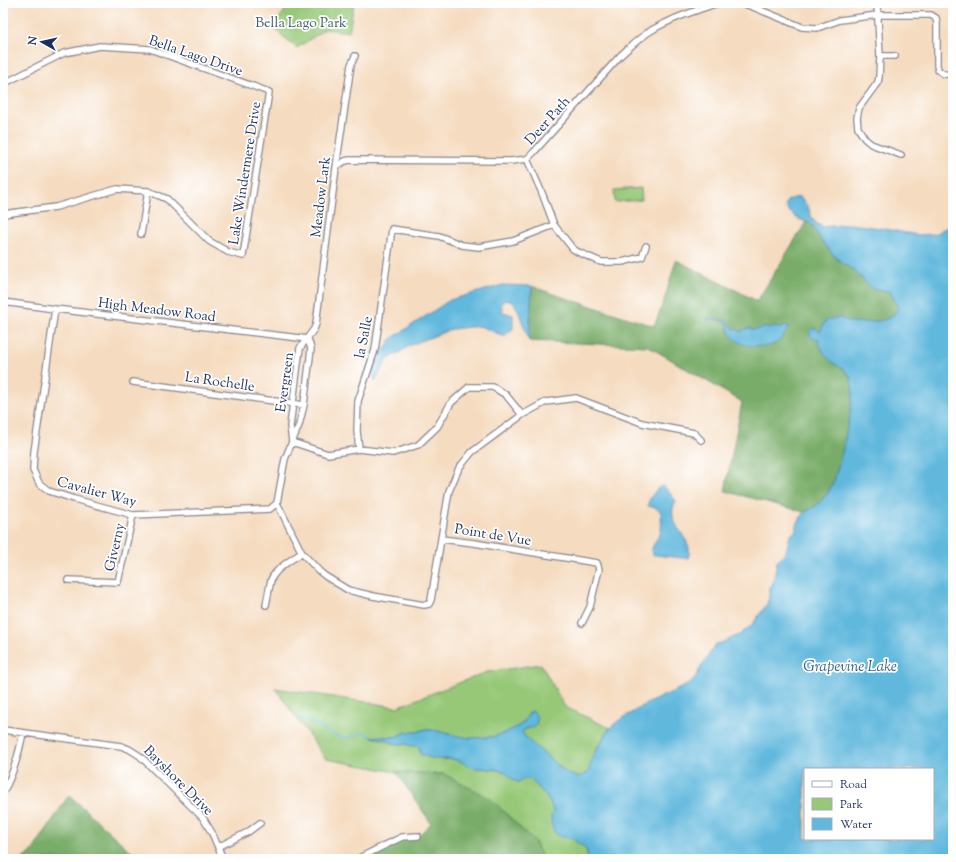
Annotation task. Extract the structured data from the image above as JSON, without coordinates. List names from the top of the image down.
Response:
{
  "streets": {
    "street": [
      "Bella Lago Drive",
      "Deer Path",
      "Lake Windermere Drive",
      "Meadow Lark",
      "High Meadow Road",
      "la Salle",
      "La Rochelle",
      "Evergreen",
      "Cavalier Way",
      "Point de Vue",
      "Giverny",
      "Bayshore Drive"
    ]
  },
  "crossings": [
    ["Bella Lago Drive", "Lake Windermere Drive"],
    ["Deer Path", "Meadow Lark"],
    ["Meadow Lark", "High Meadow Road"],
    ["Meadow Lark", "Evergreen"],
    ["High Meadow Road", "Evergreen"],
    ["High Meadow Road", "Cavalier Way"],
    ["La Rochelle", "Evergreen"],
    ["Evergreen", "Cavalier Way"],
    ["Evergreen", "Point de Vue"],
    ["Cavalier Way", "Point de Vue"],
    ["Cavalier Way", "Giverny"]
  ],
  "water": ["Grapevine Lake"],
  "parks": ["Bella Lago Park"],
  "legend": ["Road", "Park", "Water"],
  "north": "left"
}
